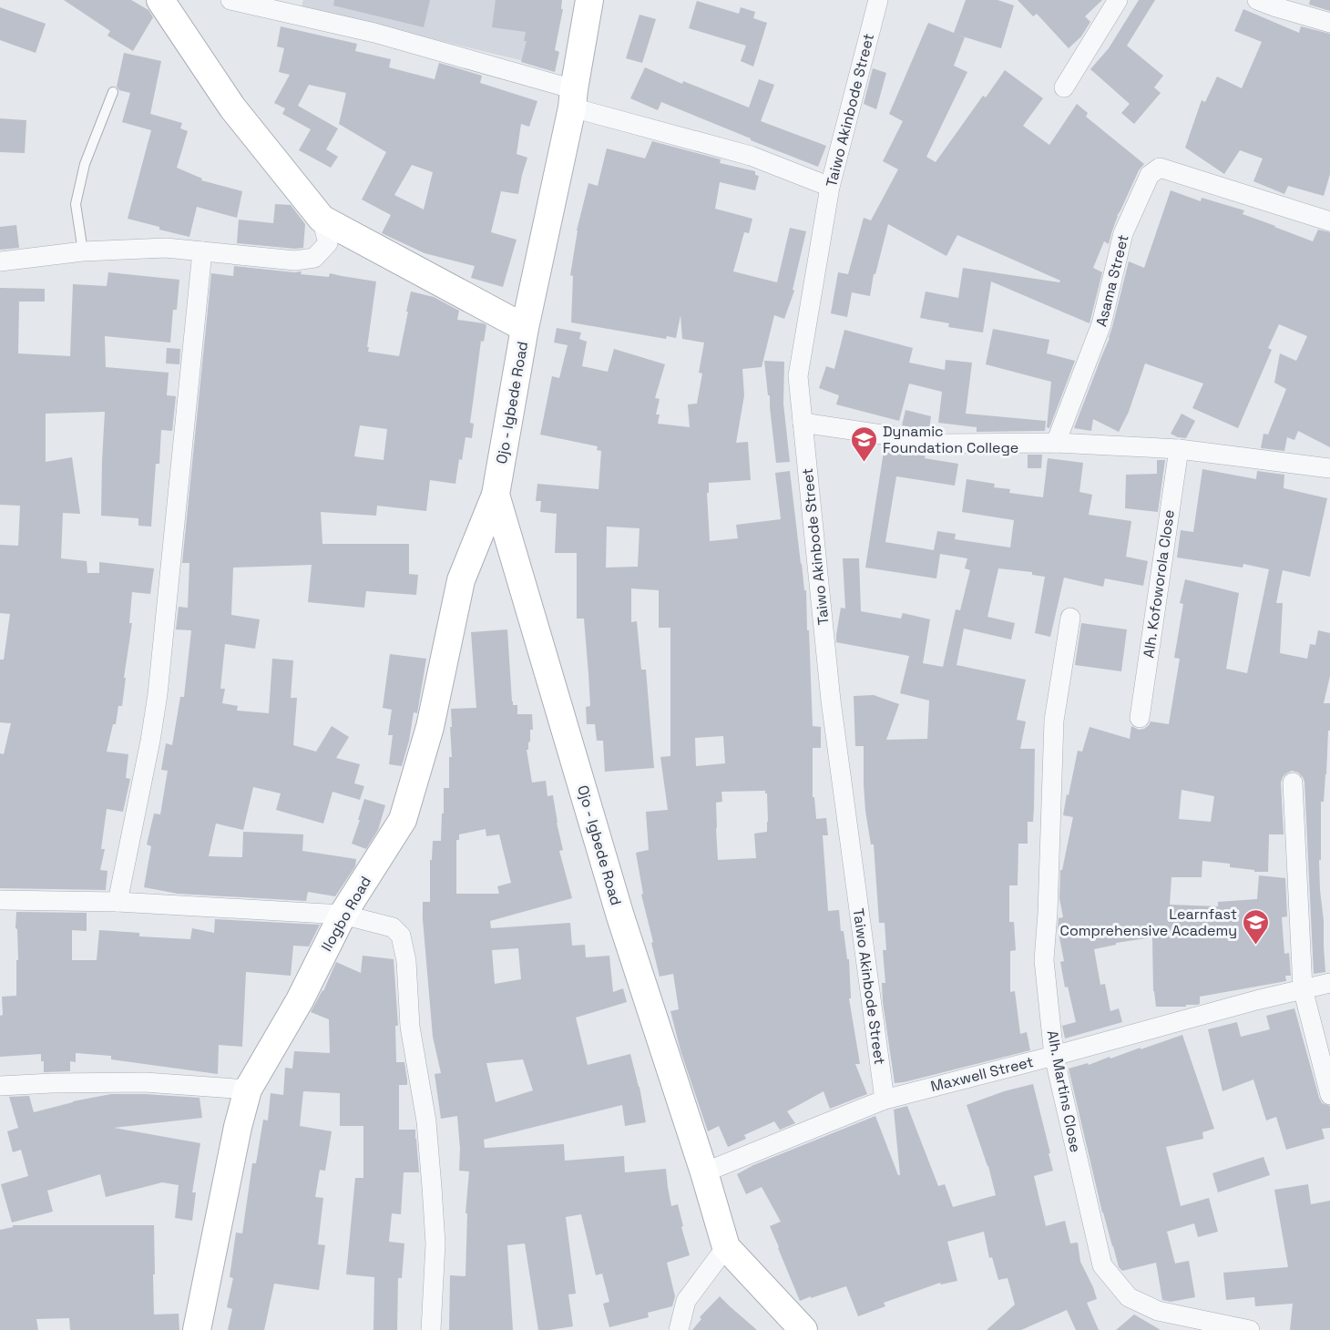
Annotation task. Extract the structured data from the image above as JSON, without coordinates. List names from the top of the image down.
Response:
{
  "streets": {
    "main road": ["Ojo - Igbede Road", "Ilogbo Road"],
    "street": [
      "Taiwo Akinbode Street",
      "Asama Street",
      "Alh. Kofoworola Close",
      "Maxwell Street",
      "Alh. Martins Close"
    ]
  },
  "crossings": [
    ["Taiwo Akinbode Street", "Maxwell Street"],
    ["Ojo - Igbede Road", "Ilogbo Road"],
    ["Ojo - Igbede Road", "Maxwell Street"],
    ["Maxwell Street", "Alh. Martins Close"]
  ],
  "places": {
    "school or university": ["Dynamic Foundation College", "Learnfast Comprehensive Academy"]
  }
}
